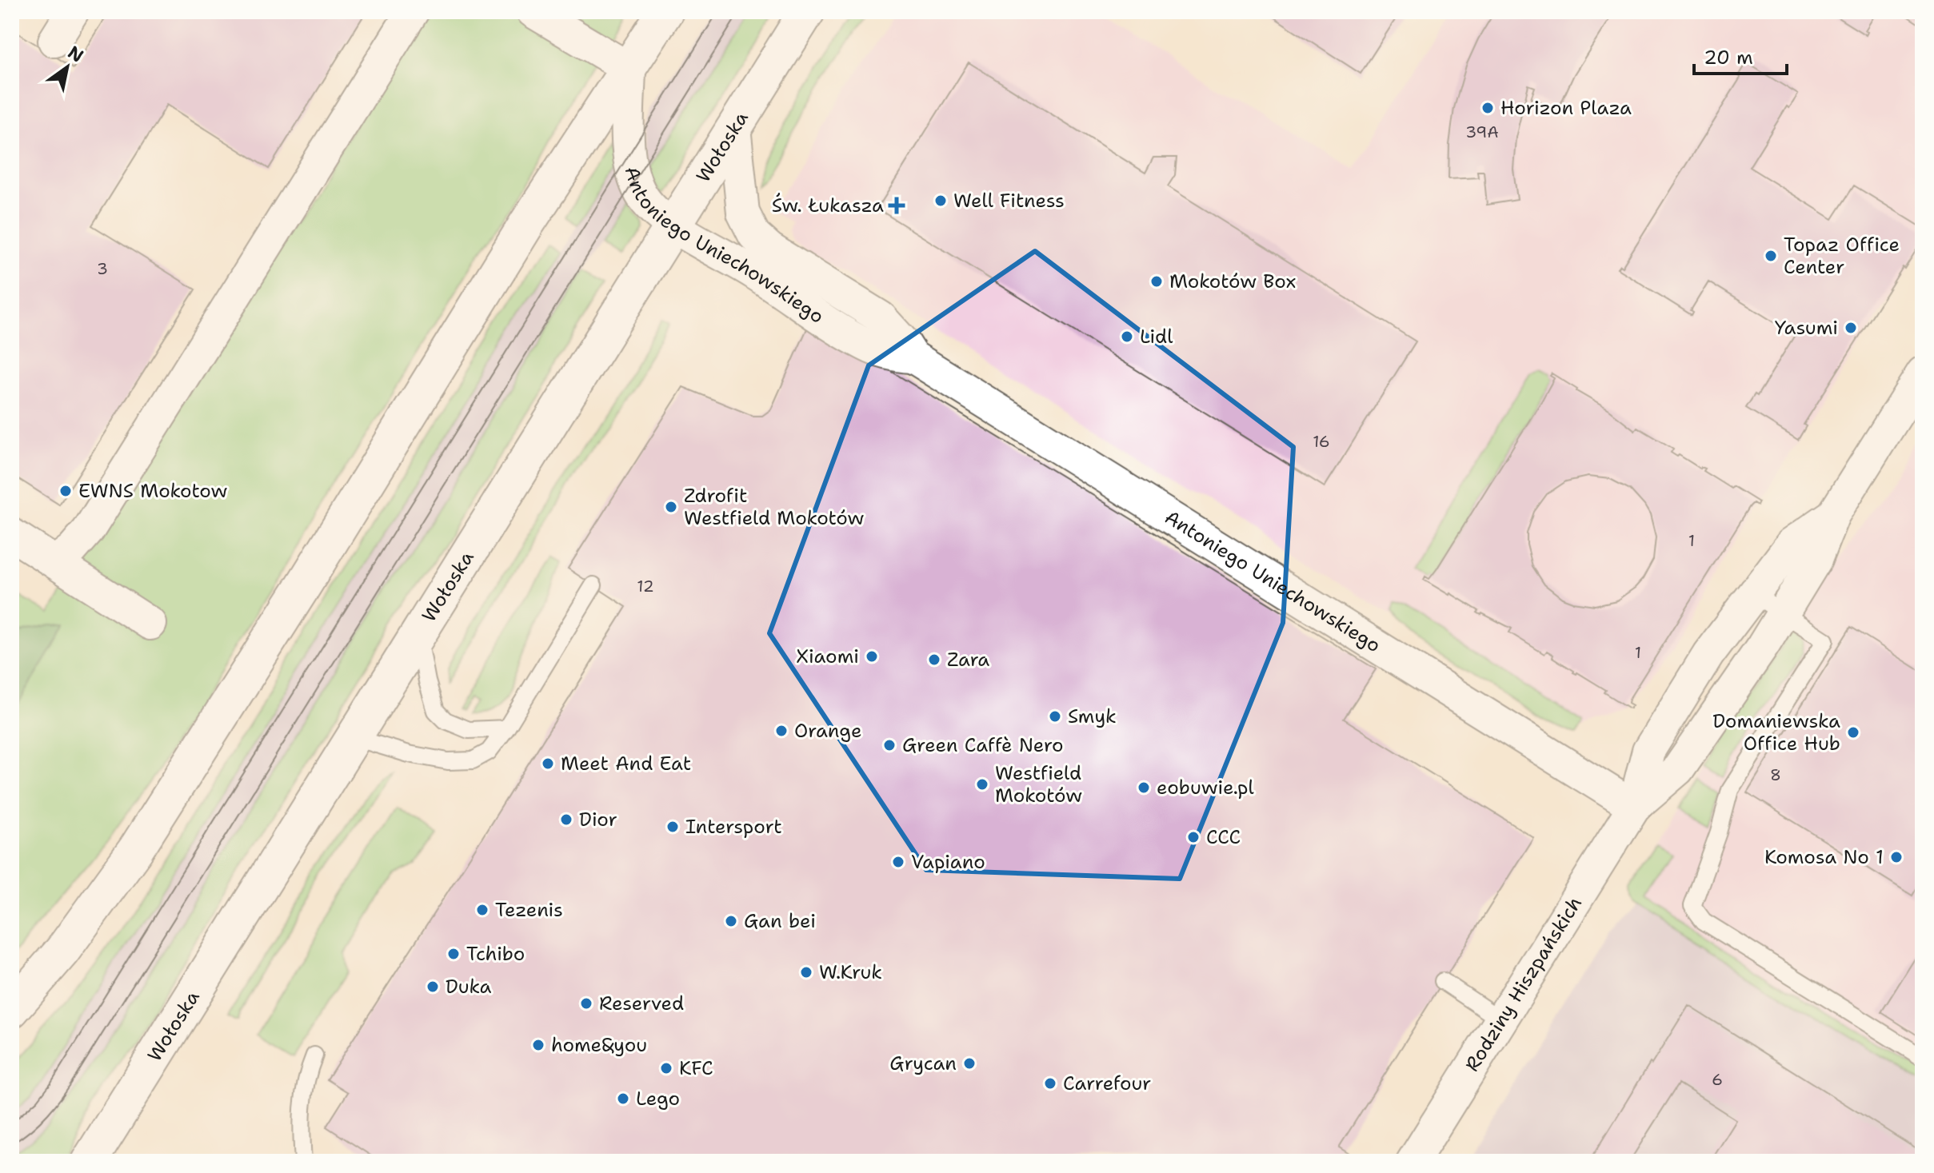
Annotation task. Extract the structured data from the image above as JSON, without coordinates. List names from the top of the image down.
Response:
{
  "streets": {
    "main road": ["Wołoska"],
    "street": ["Antoniego Uniechowskiego", "Rodziny Hiszpańskich"]
  },
  "crossings": [
    ["Wołoska", "Antoniego Uniechowskiego"],
    ["Antoniego Uniechowskiego", "Rodziny Hiszpańskich"]
  ],
  "places": {
    "other": [
      "Horizon Plaza",
      "Well Fitness",
      "Topaz Office Center",
      "Mokotów Box",
      "Yasumi",
      "Lidl",
      "EWNS Mokotow",
      "Zdrofit Westfield Mokotów",
      "Xiaomi",
      "Zara",
      "Smyk",
      "Orange",
      "Domaniewska Office Hub",
      "Green Caffè Nero",
      "Meet And Eat",
      "Westfield Mokotów",
      "eobuwie.pl",
      "Dior",
      "Intersport",
      "CCC",
      "Komosa No 1",
      "Vapiano",
      "Tezenis",
      "Gan bei",
      "Tchibo",
      "W.Kruk",
      "Duka",
      "Reserved",
      "home&you",
      "Grycan",
      "KFC",
      "Carrefour",
      "Lego"
    ],
    "health": ["Św. Łukasza"]
  },
  "house_numbers": [
    "39A",
    "3",
    "16",
    "1",
    "12",
    "1",
    "8",
    "6"
  ],
  "scale_bar": "20 m",
  "north": "top right"
}
